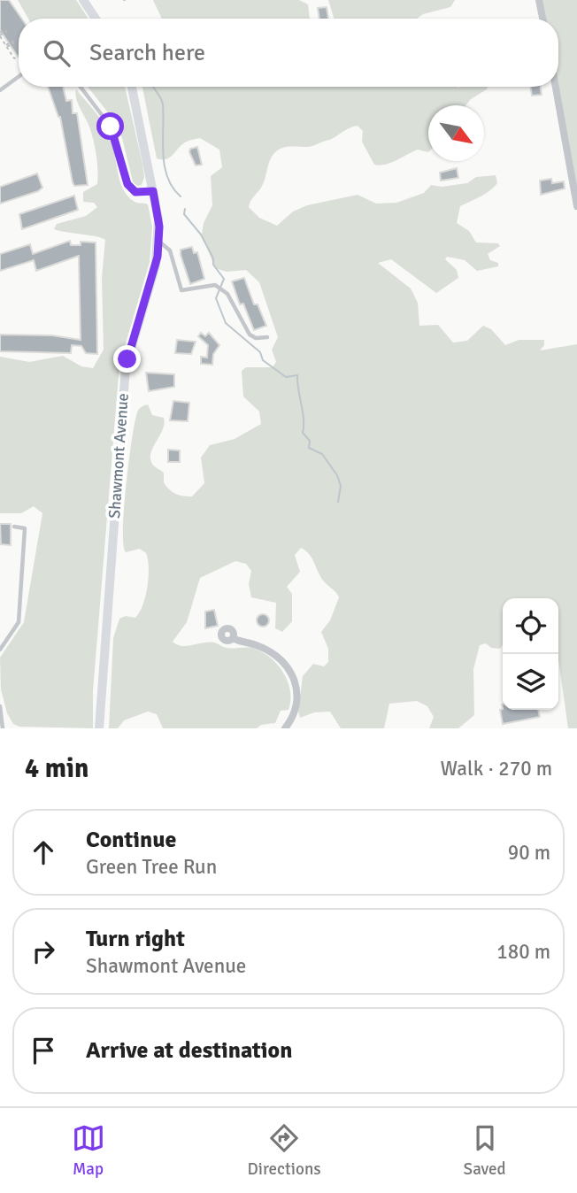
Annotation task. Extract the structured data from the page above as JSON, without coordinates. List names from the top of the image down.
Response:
{
  "streets": {
    "main road": ["Shawmont Avenue"]
  },
  "north": "bottom right",
  "page": {
    "search": "Search here",
    "heading": ["4 min", "Walk · 270 m"],
    "list": [
      ["Continue", "Green Tree Run", "90 m"],
      ["Turn right", "Shawmont Avenue", "180 m"],
      "Arrive at destination"
    ],
    "nav": ["Map", "Directions", "Saved"]
  }
}
